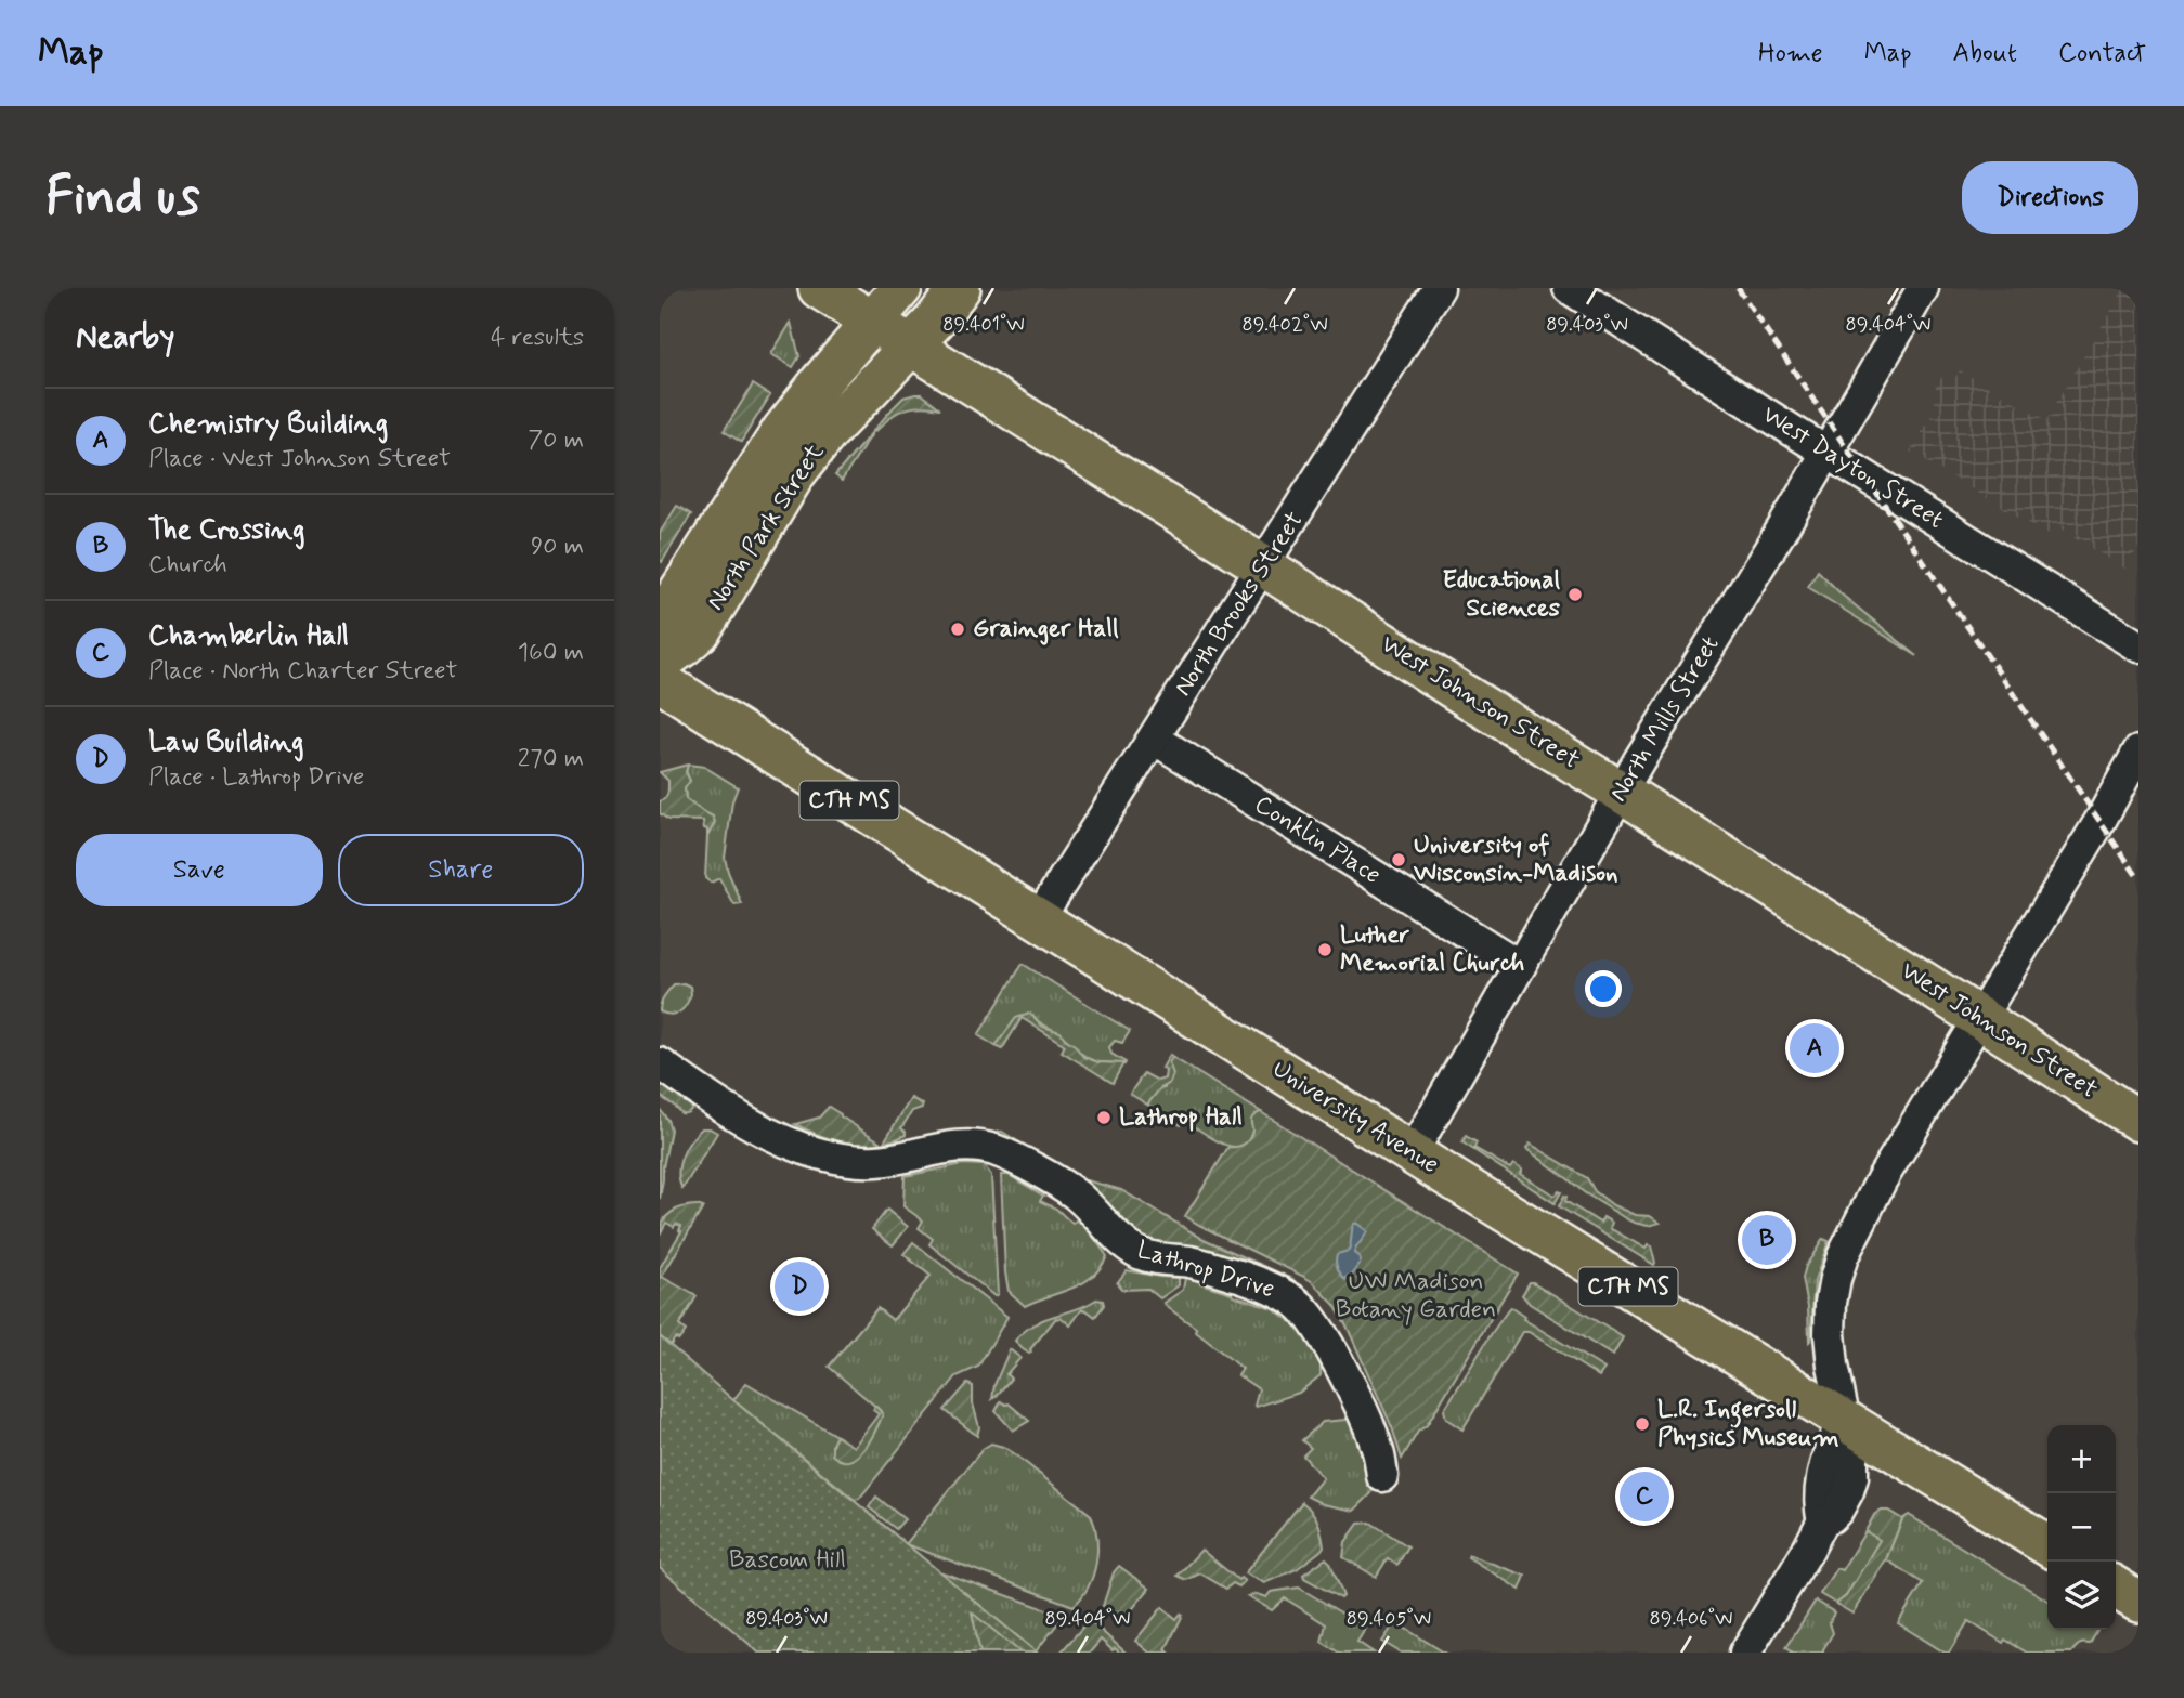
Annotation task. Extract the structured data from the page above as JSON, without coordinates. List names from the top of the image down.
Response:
{
  "streets": {
    "main road": [
      "North Park Street",
      "West Johnson Street",
      "CTH MS",
      "University Avenue"
    ],
    "street": [
      "West Dayton Street",
      "North Brooks Street",
      "North Mills Street",
      "Conklin Place",
      "Lathrop Drive"
    ]
  },
  "crossings": [
    ["West Dayton Street", "North Mills Street"],
    ["North Park Street", "West Johnson Street"],
    ["North Brooks Street", "West Johnson Street"],
    ["North Brooks Street", "Conklin Place"],
    ["North Brooks Street", "University Avenue"],
    ["West Johnson Street", "North Mills Street"],
    ["North Mills Street", "Conklin Place"],
    ["North Mills Street", "University Avenue"]
  ],
  "parks": ["UW Madison Botany Garden", "Bascom Hill"],
  "places": [
    "Educational Sciences",
    "Grainger Hall",
    "University of Wisconsin-Madison",
    "Luther Memorial Church",
    "Lathrop Hall",
    "L.R. Ingersoll Physics Museum"
  ],
  "page": {
    "header": "Map",
    "nav": [
      "Home",
      "Map",
      "About",
      "Contact"
    ],
    "buttons": [
      "Directions",
      ["Save", "Share"]
    ],
    "title": "Find us",
    "heading": ["Nearby", "4 results"],
    "list": [
      {
        "mark": "A",
        "name": "Chemistry Building",
        "note": "Place · West Johnson Street",
        "value": "70 m"
      },
      {
        "mark": "B",
        "name": "The Crossing",
        "note": "Church",
        "value": "90 m"
      },
      {
        "mark": "C",
        "name": "Chamberlin Hall",
        "note": "Place · North Charter Street",
        "value": "160 m"
      },
      {
        "mark": "D",
        "name": "Law Building",
        "note": "Place · Lathrop Drive",
        "value": "270 m"
      }
    ],
    "pins": [
      "A",
      "B",
      "D",
      "C"
    ],
    "map_buttons": ["+", "−"]
  },
  "coordinates": [
    "89.401°W",
    "89.402°W",
    "89.403°W",
    "89.404°W",
    "89.405°W",
    "89.406°W"
  ]
}
